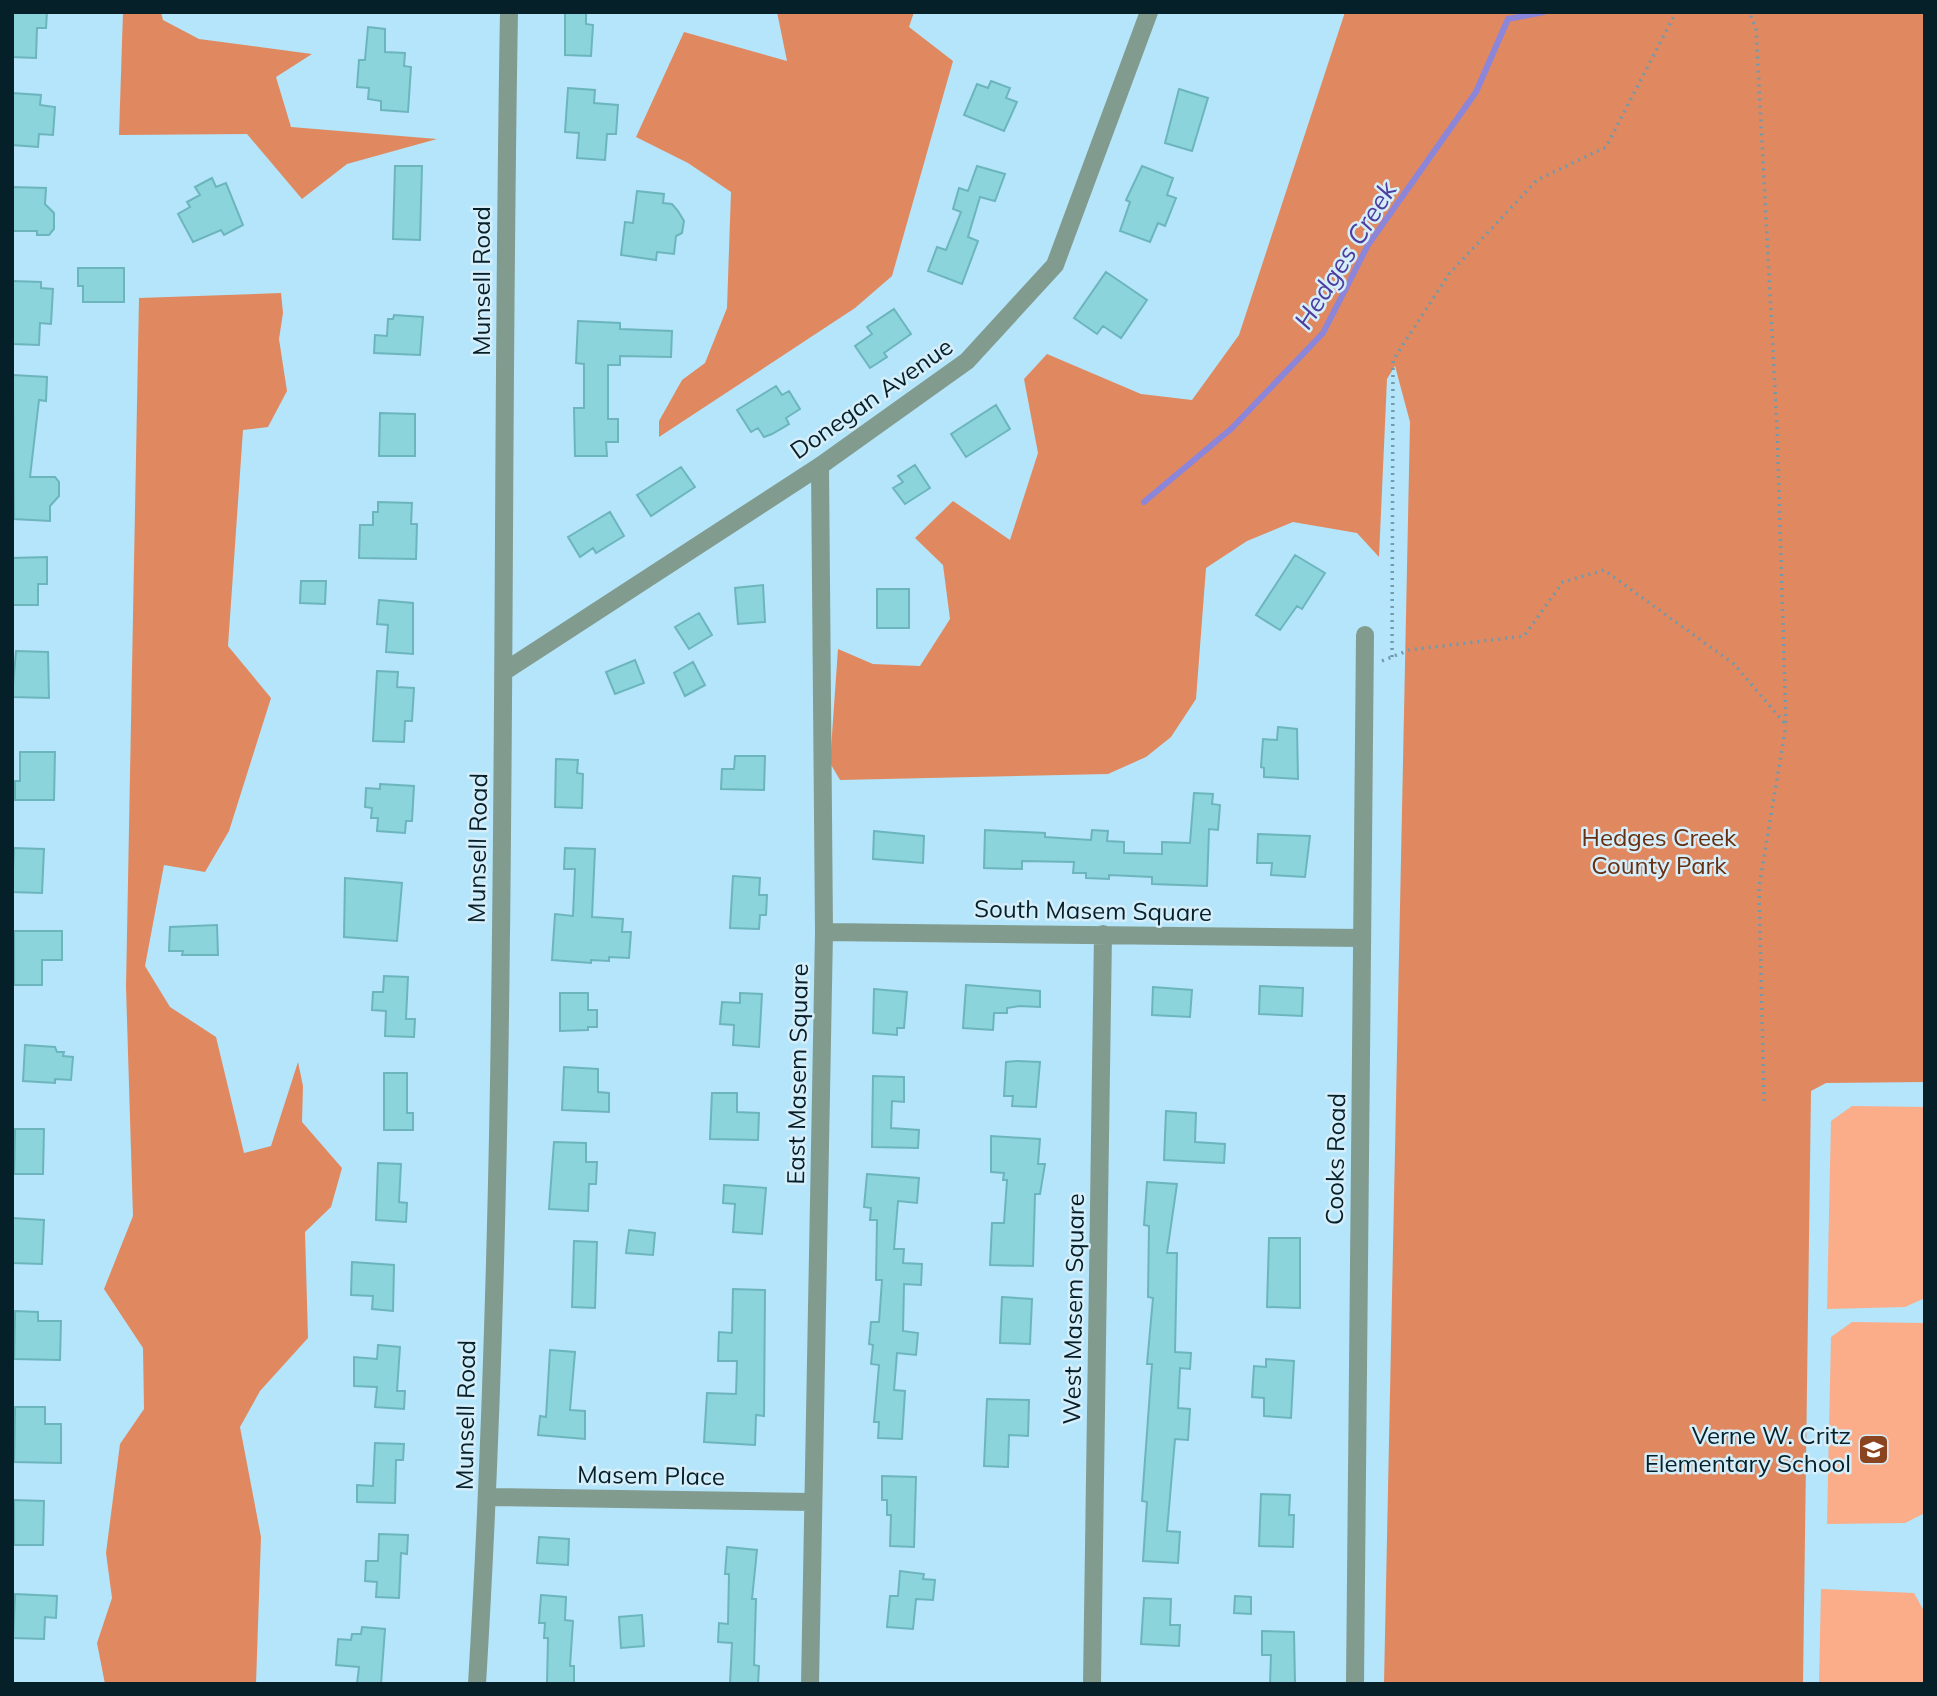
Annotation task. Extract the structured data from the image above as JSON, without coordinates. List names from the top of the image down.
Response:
{
  "streets": {
    "street": [
      "Munsell Road",
      "Donegan Avenue",
      "South Masem Square",
      "East Masem Square",
      "Cooks Road",
      "West Masem Square",
      "Masem Place"
    ]
  },
  "crossings": [
    ["Munsell Road", "Donegan Avenue"],
    ["Munsell Road", "Masem Place"],
    ["Donegan Avenue", "East Masem Square"],
    ["South Masem Square", "East Masem Square"],
    ["South Masem Square", "Cooks Road"],
    ["South Masem Square", "West Masem Square"],
    ["East Masem Square", "Masem Place"]
  ],
  "water": ["Hedges Creek"],
  "parks": ["Hedges Creek County Park"],
  "places": {
    "school or university": ["Verne W. Critz Elementary School"]
  }
}
